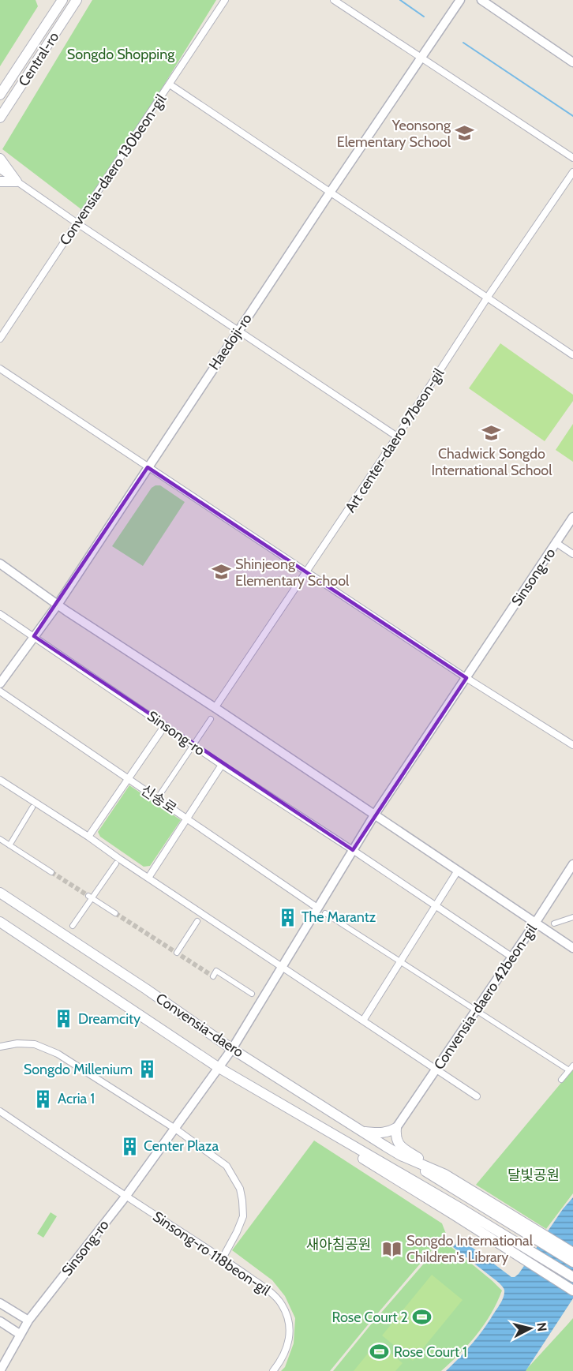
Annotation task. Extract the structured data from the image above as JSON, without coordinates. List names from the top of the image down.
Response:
{
  "streets": {
    "main road": ["Central-ro", "Convensia-daero"],
    "street": [
      "Convensia-daero 130beon-gil",
      "Haedoji-ro",
      "Art center-daero 97beon-gil",
      "Sinsong-ro",
      "신송로",
      "Convensia-daero 42beon-gil",
      "Sinsong-ro 118beon-gil"
    ]
  },
  "crossings": [
    ["Haedoji-ro", "Sinsong-ro"],
    ["Sinsong-ro", "신송로"],
    ["Sinsong-ro", "Convensia-daero"],
    ["Sinsong-ro", "Sinsong-ro 118beon-gil"]
  ],
  "parks": ["Songdo Shopping", "달빛공원", "새아침공원"],
  "places": {
    "school or university": ["Yeonsong Elementary School", "Chadwick Songdo International School", "Shinjeong Elementary School"],
    "building": [
      "The Marantz",
      "Dreamcity",
      "Songdo Millenium",
      "Acria 1",
      "Center Plaza"
    ],
    "library": ["Songdo International Children's Library"],
    "sports": ["Rose Court 2", "Rose Court 1"]
  },
  "north": "right"
}
